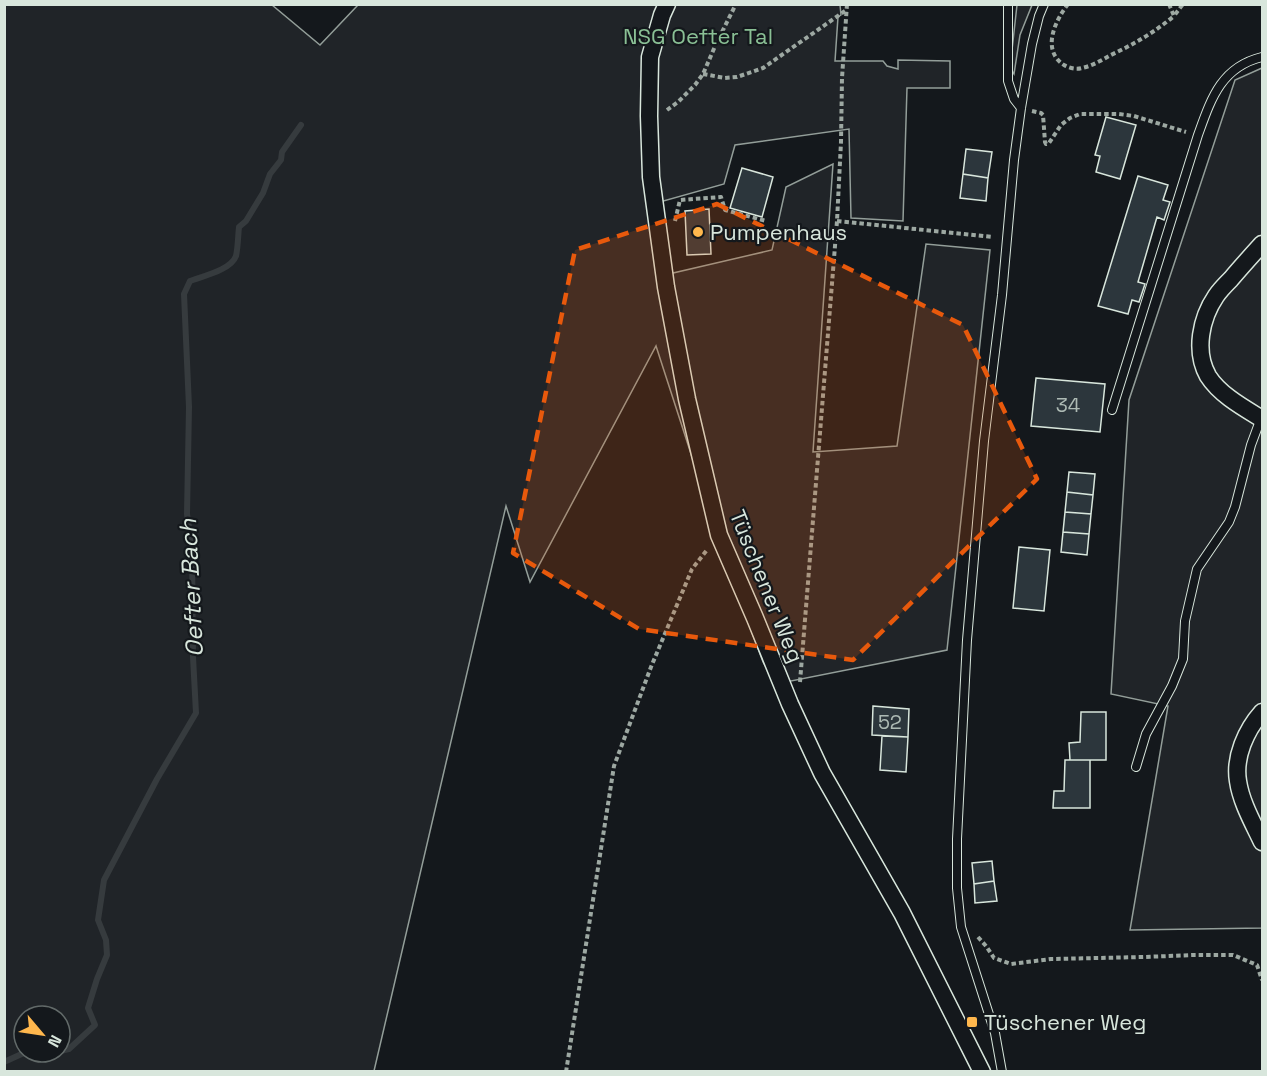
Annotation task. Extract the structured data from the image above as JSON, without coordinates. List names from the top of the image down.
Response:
{
  "streets": {
    "street": ["Tüschener Weg"]
  },
  "water": ["Oefter Bach"],
  "parks": ["NSG Oefter Tal"],
  "places": {
    "other": ["Pumpenhaus"],
    "transit": ["Tüschener Weg"]
  },
  "house_numbers": ["34", "52"],
  "north": "bottom right"
}
